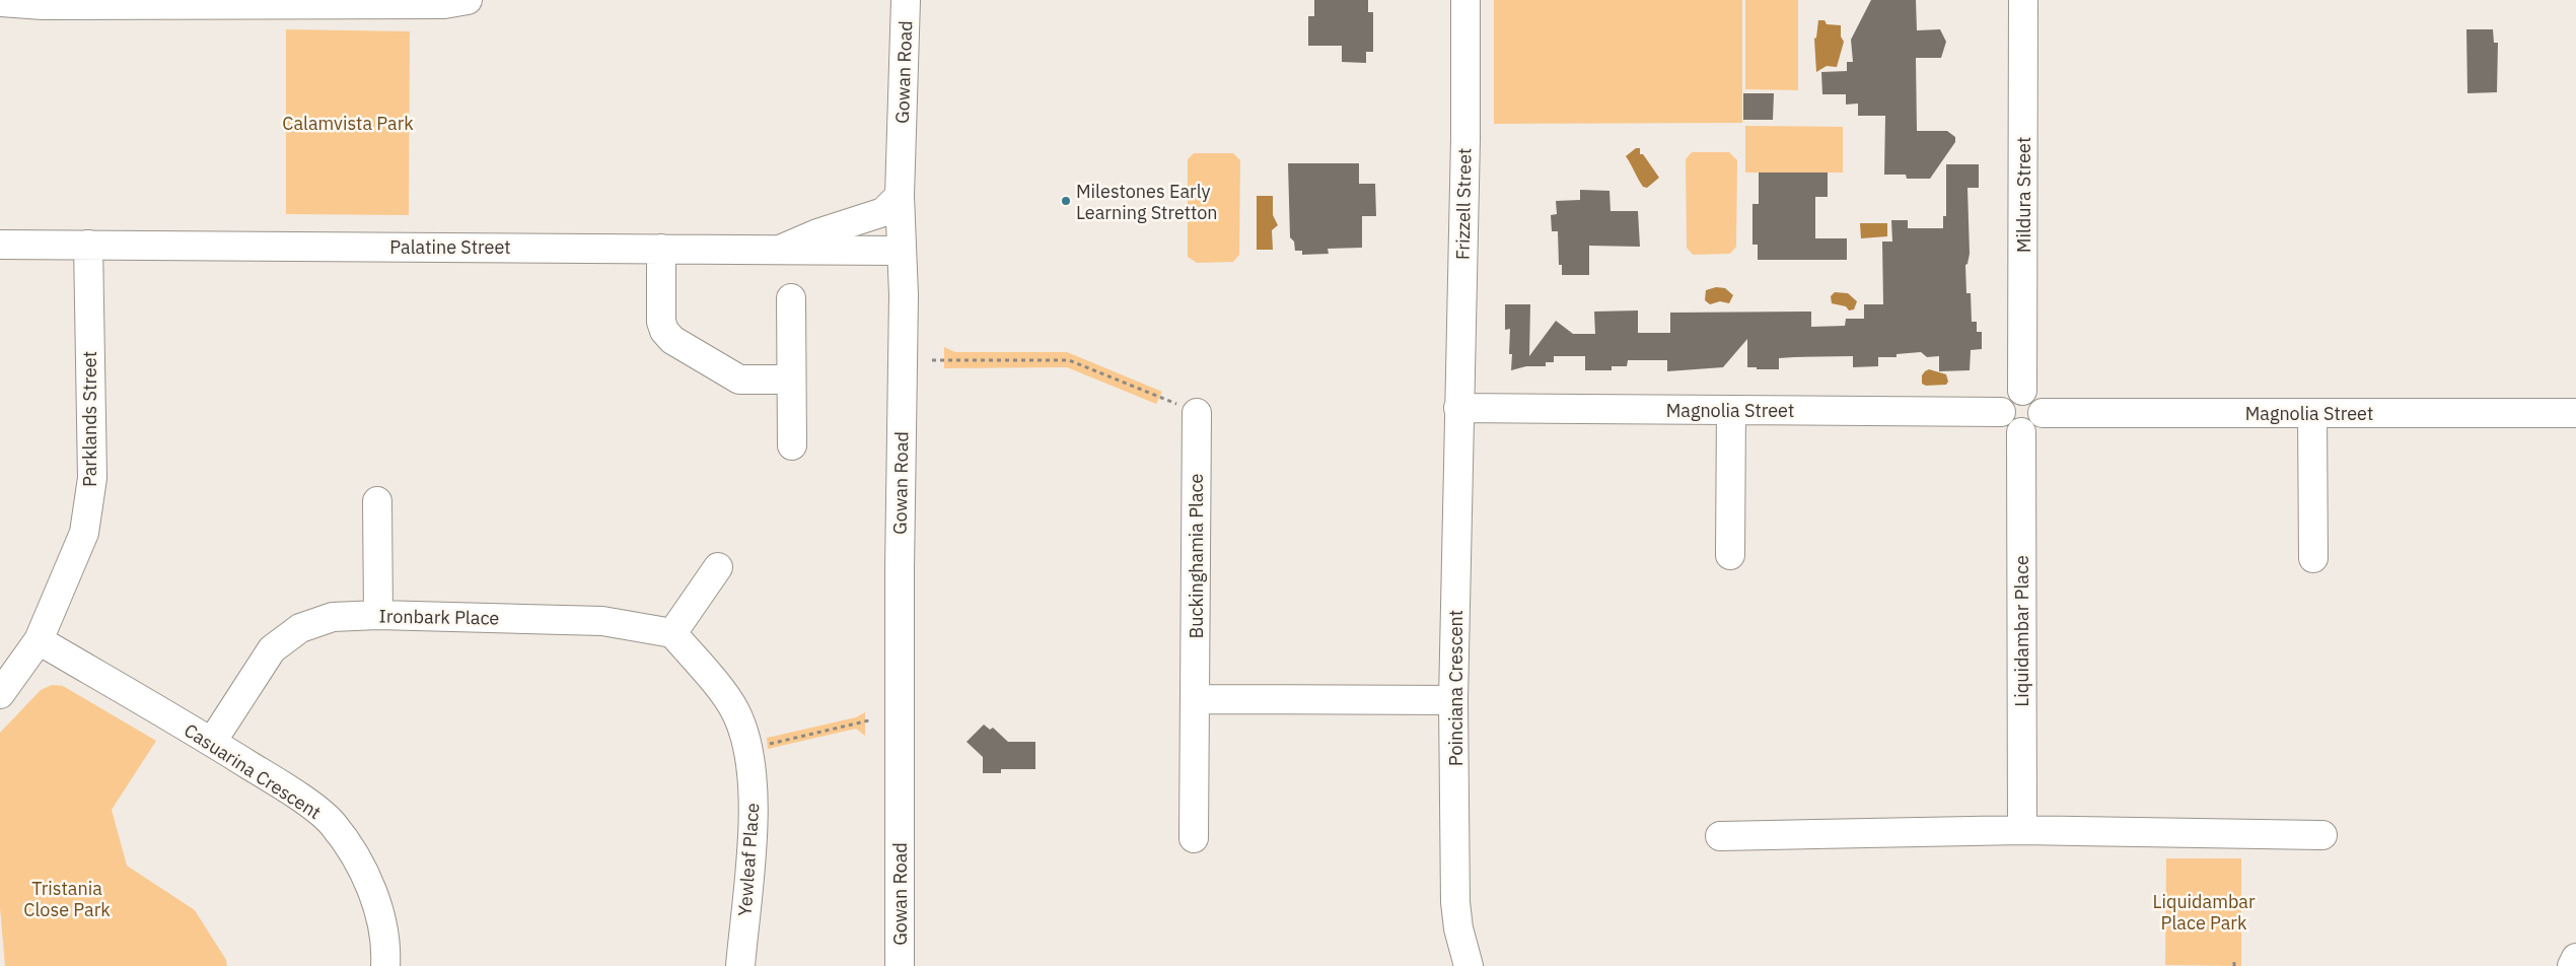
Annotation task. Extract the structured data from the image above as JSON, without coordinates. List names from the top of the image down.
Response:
{
  "streets": {
    "street": [
      "Gowan Road",
      "Mildura Street",
      "Frizzell Street",
      "Palatine Street",
      "Magnolia Street",
      "Parklands Street",
      "Buckinghamia Place",
      "Ironbark Place",
      "Liquidambar Place",
      "Poinciana Crescent",
      "Casuarina Crescent",
      "Yewleaf Place"
    ]
  },
  "crossings": [
    ["Gowan Road", "Palatine Street"],
    ["Mildura Street", "Magnolia Street"],
    ["Mildura Street", "Liquidambar Place"],
    ["Frizzell Street", "Magnolia Street"],
    ["Frizzell Street", "Poinciana Crescent"],
    ["Palatine Street", "Parklands Street"],
    ["Magnolia Street", "Liquidambar Place"],
    ["Magnolia Street", "Poinciana Crescent"],
    ["Parklands Street", "Casuarina Crescent"],
    ["Ironbark Place", "Casuarina Crescent"],
    ["Ironbark Place", "Yewleaf Place"]
  ],
  "parks": ["Calamvista Park", "Tristania Close Park", "Liquidambar Place Park"],
  "places": ["Milestones Early Learning Stretton"]
}
